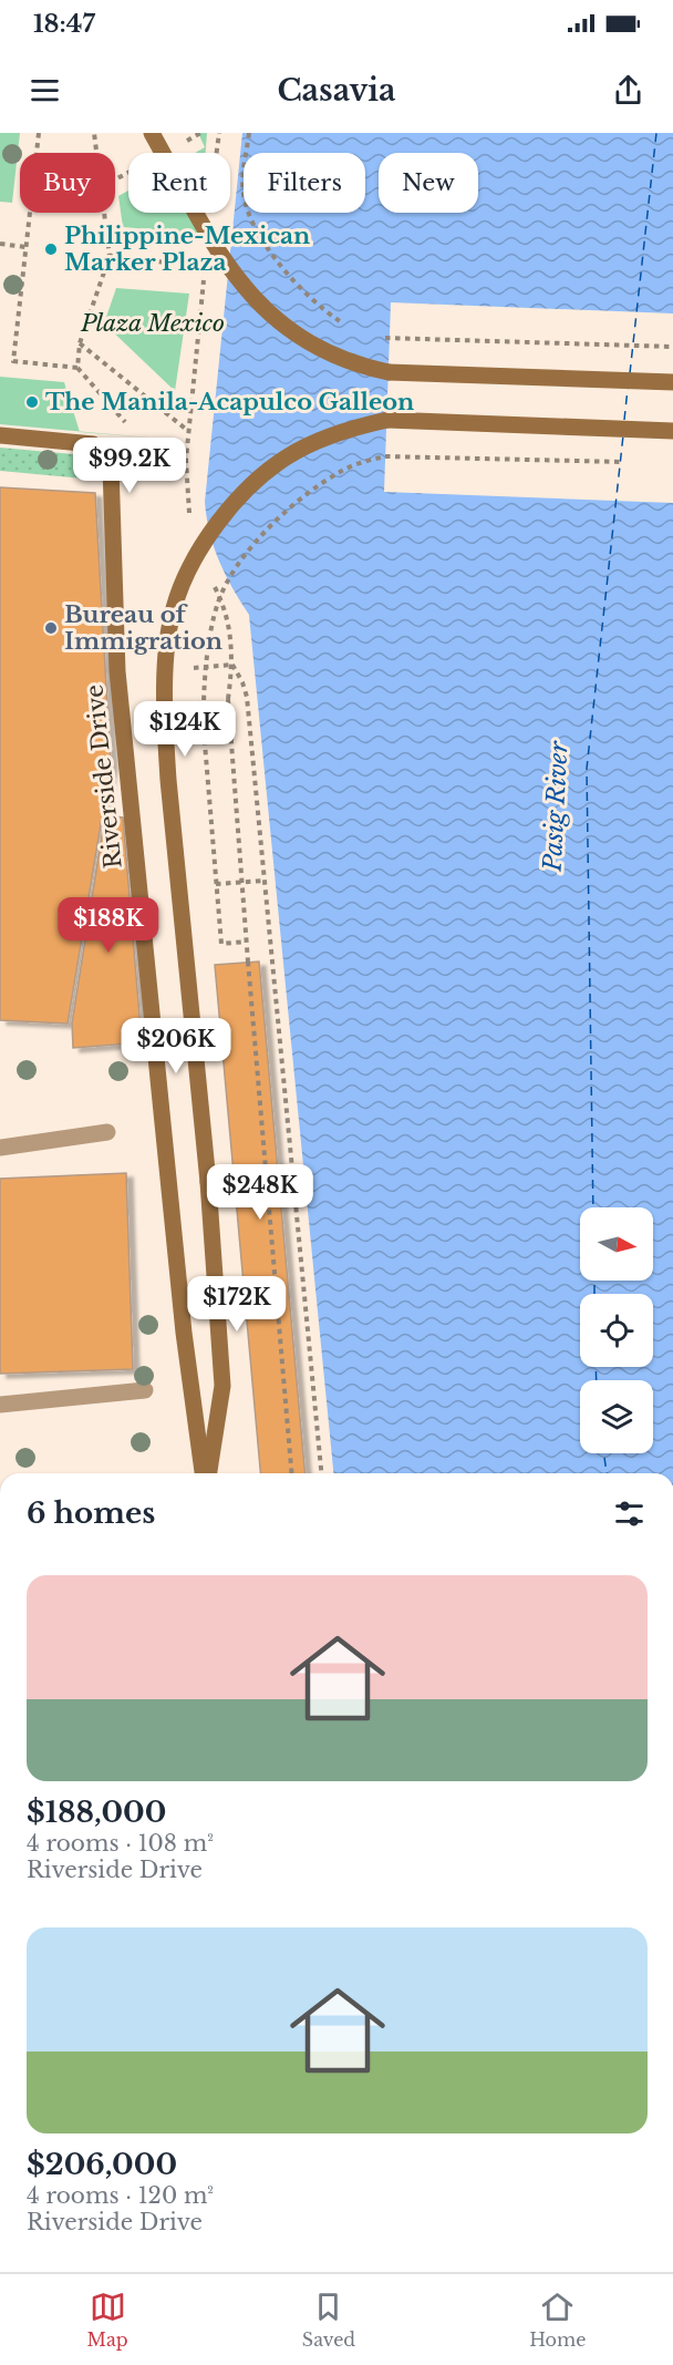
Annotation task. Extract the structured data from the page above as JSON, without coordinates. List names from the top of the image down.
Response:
{
  "streets": {
    "street": ["Riverside Drive"]
  },
  "water": ["Pasig River"],
  "parks": ["Plaza Mexico"],
  "places": ["Philippine-Mexican Marker Plaza", "The Manila-Acapulco Galleon", "Bureau of Immigration"],
  "north": "right",
  "page": {
    "status": "18:47",
    "header": "Casavia",
    "chip": [
      "Buy",
      "Rent",
      "Filters",
      "New"
    ],
    "price": [
      "$99.2K",
      "$124K",
      "$188K",
      "$206K",
      "$248K",
      "$172K"
    ],
    "heading": "6 homes",
    "list": [
      {
        "name": "$188,000",
        "note": "4 rooms · 108 m² · Riverside Drive"
      },
      {
        "name": "$206,000",
        "note": "4 rooms · 120 m² · Riverside Drive"
      }
    ],
    "tabs": ["Map", "Saved", "Home"]
  }
}
